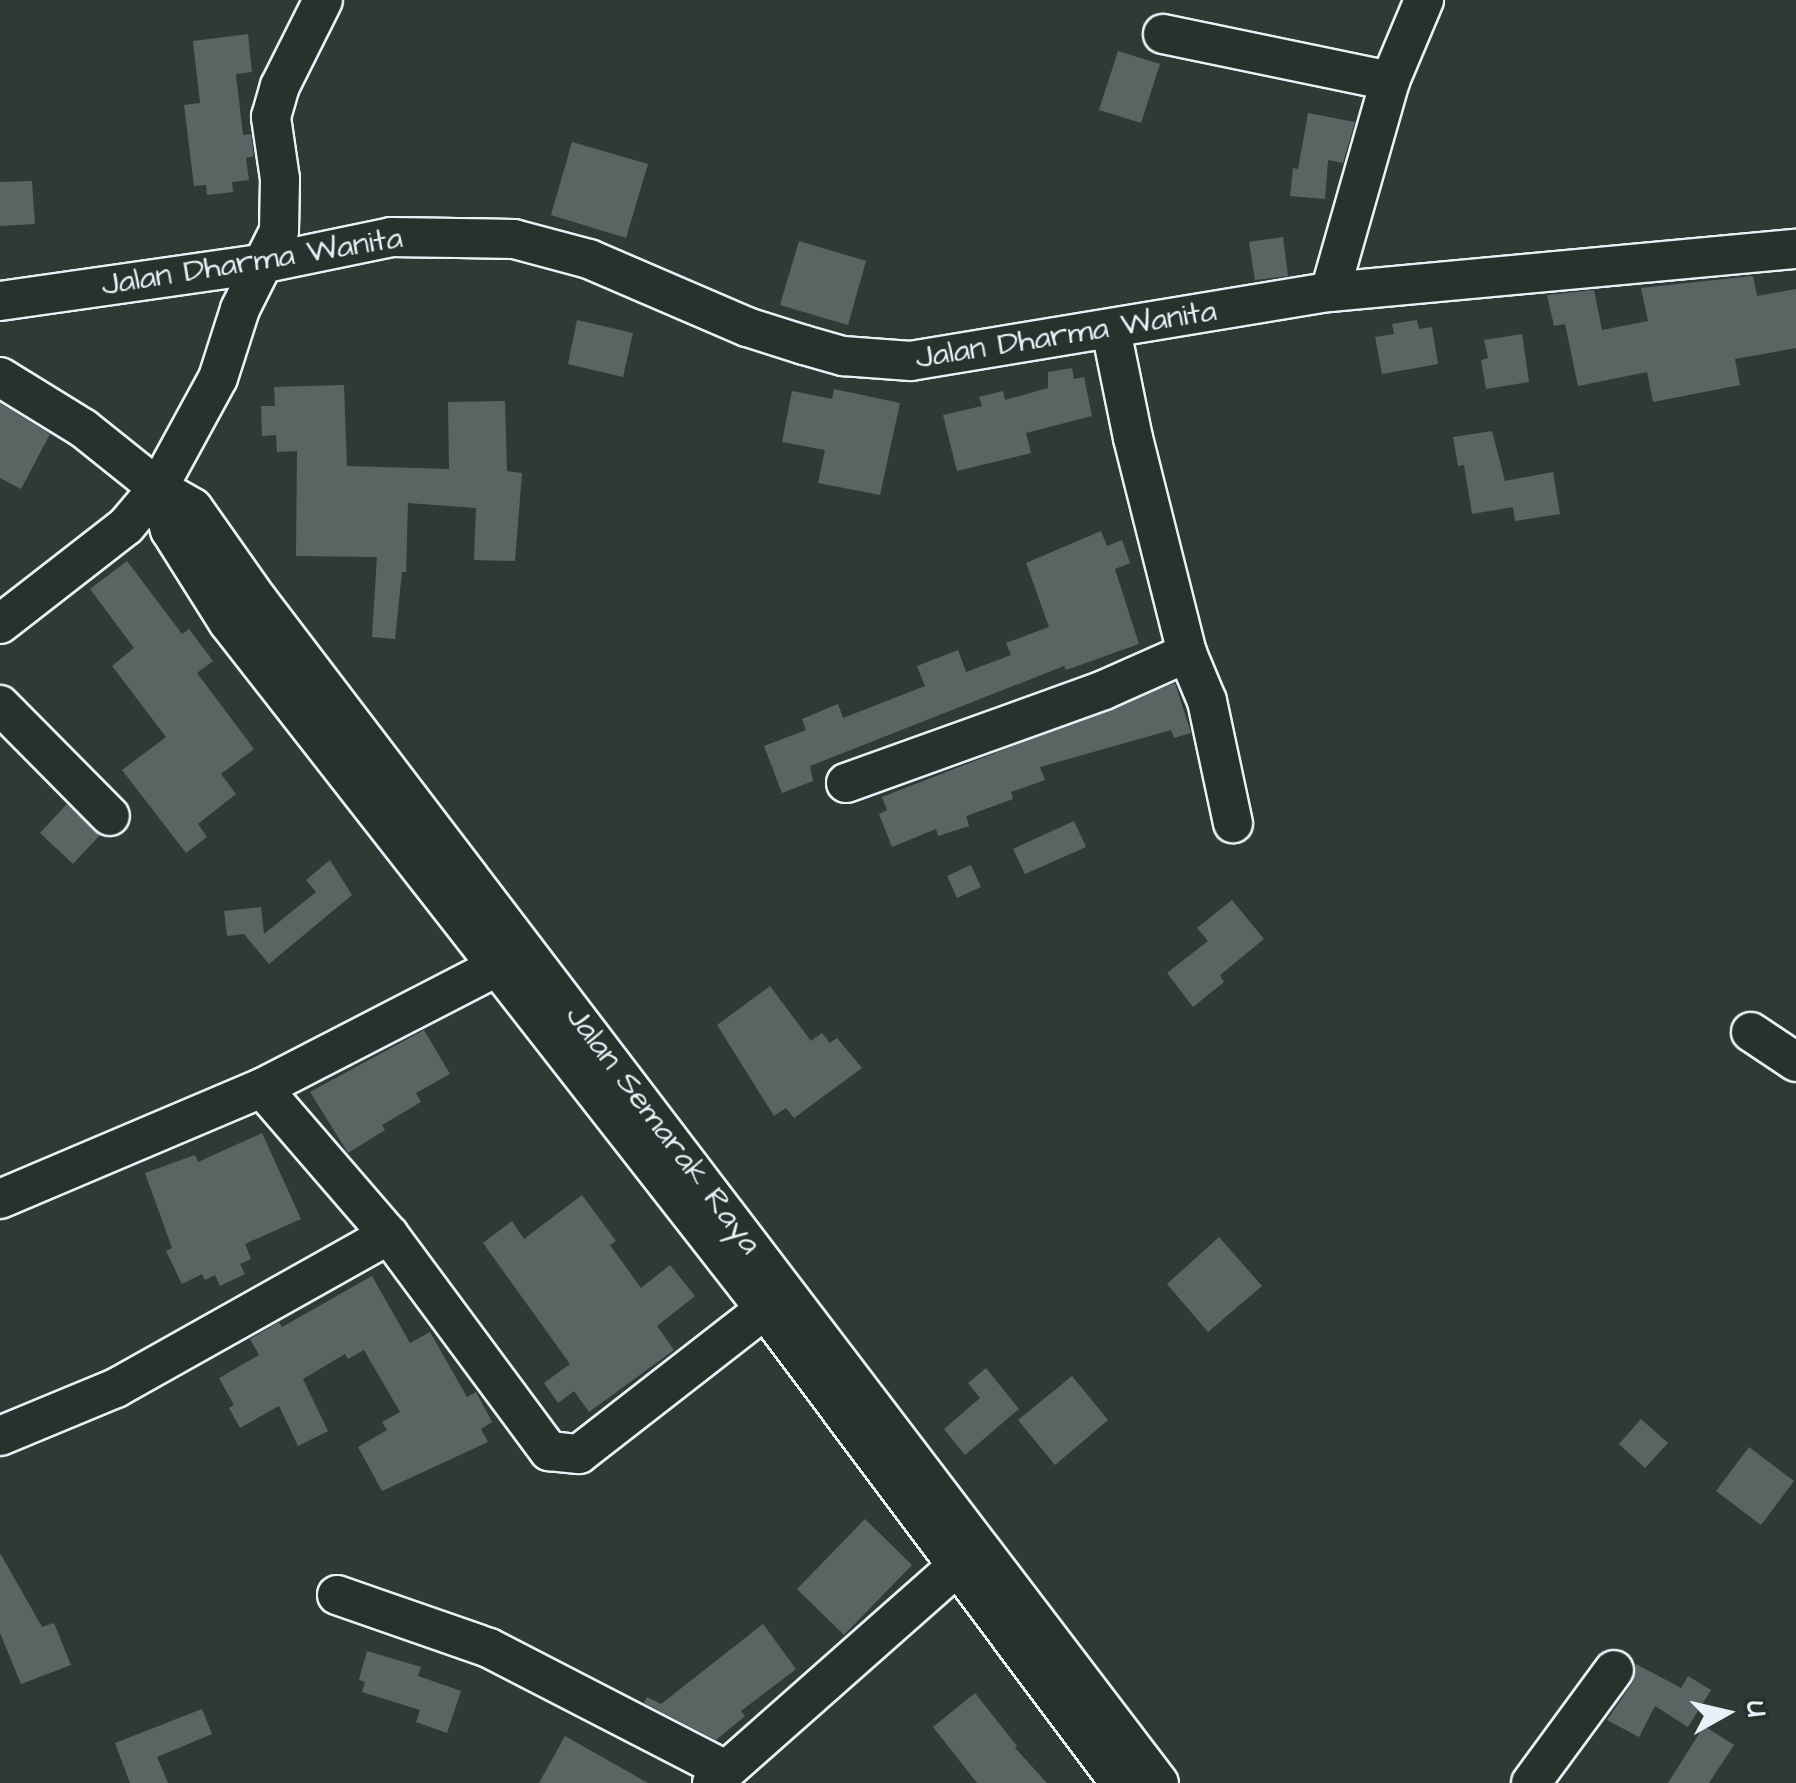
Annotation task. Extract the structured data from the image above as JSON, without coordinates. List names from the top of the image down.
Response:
{
  "streets": {
    "street": ["Jalan Dharma Wanita", "Jalan Semarak Raya"]
  },
  "north": "right"
}
